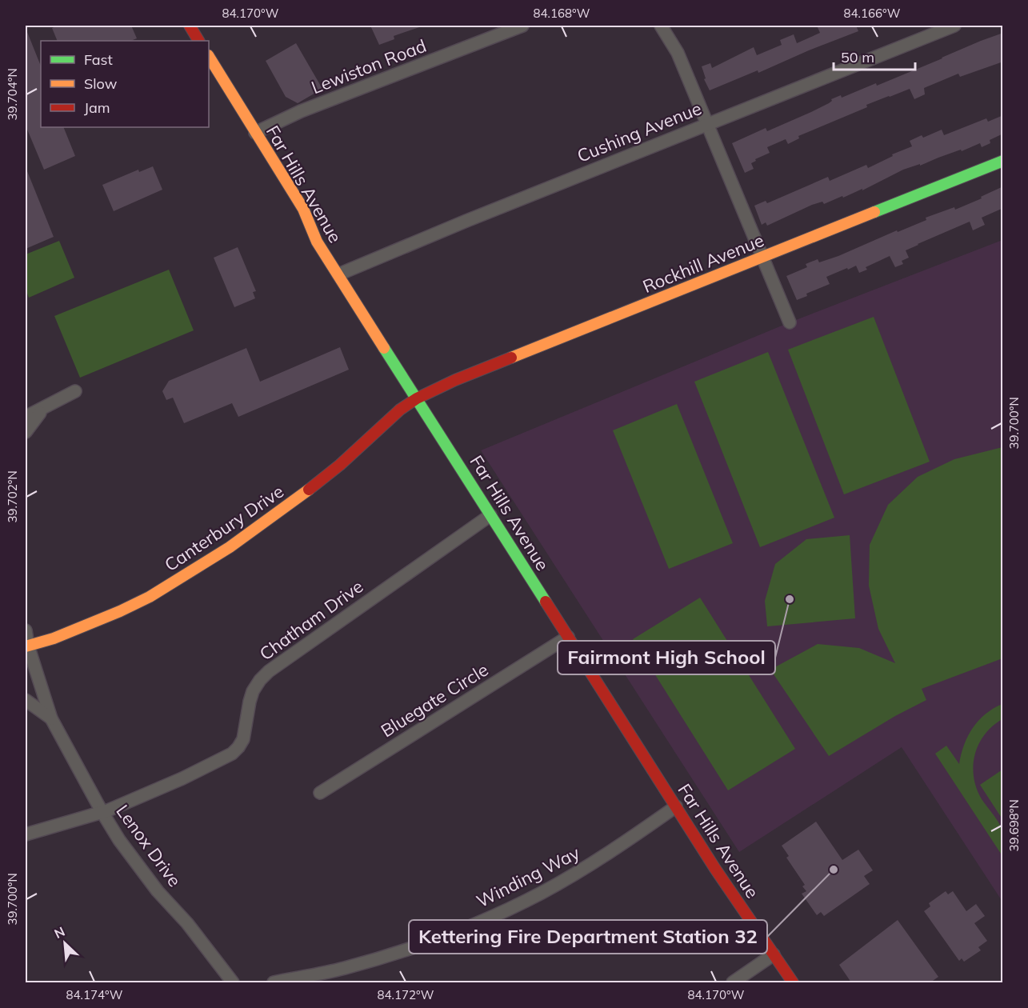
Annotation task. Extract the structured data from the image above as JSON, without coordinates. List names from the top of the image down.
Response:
{
  "streets": {
    "main road": ["Far Hills Avenue", "Rockhill Avenue", "Canterbury Drive"],
    "street": [
      "Lewiston Road",
      "Cushing Avenue",
      "Chatham Drive",
      "Bluegate Circle",
      "Lenox Drive",
      "Winding Way"
    ]
  },
  "crossings": [
    ["Lewiston Road", "Far Hills Avenue"],
    ["Cushing Avenue", "Far Hills Avenue"],
    ["Far Hills Avenue", "Rockhill Avenue"],
    ["Far Hills Avenue", "Canterbury Drive"],
    ["Far Hills Avenue", "Chatham Drive"],
    ["Far Hills Avenue", "Bluegate Circle"],
    ["Far Hills Avenue", "Winding Way"],
    ["Rockhill Avenue", "Canterbury Drive"],
    ["Canterbury Drive", "Lenox Drive"],
    ["Chatham Drive", "Lenox Drive"]
  ],
  "places": ["Fairmont High School", "Kettering Fire Department Station 32"],
  "legend": ["Fast", "Slow", "Jam"],
  "scale_bar": "50 m",
  "north": "top left",
  "coordinates": [
    "84.170°W",
    "84.168°W",
    "84.166°W",
    "39.704°N",
    "39.700°N",
    "39.702°N",
    "39.698°N",
    "84.174°W",
    "84.172°W"
  ]
}
